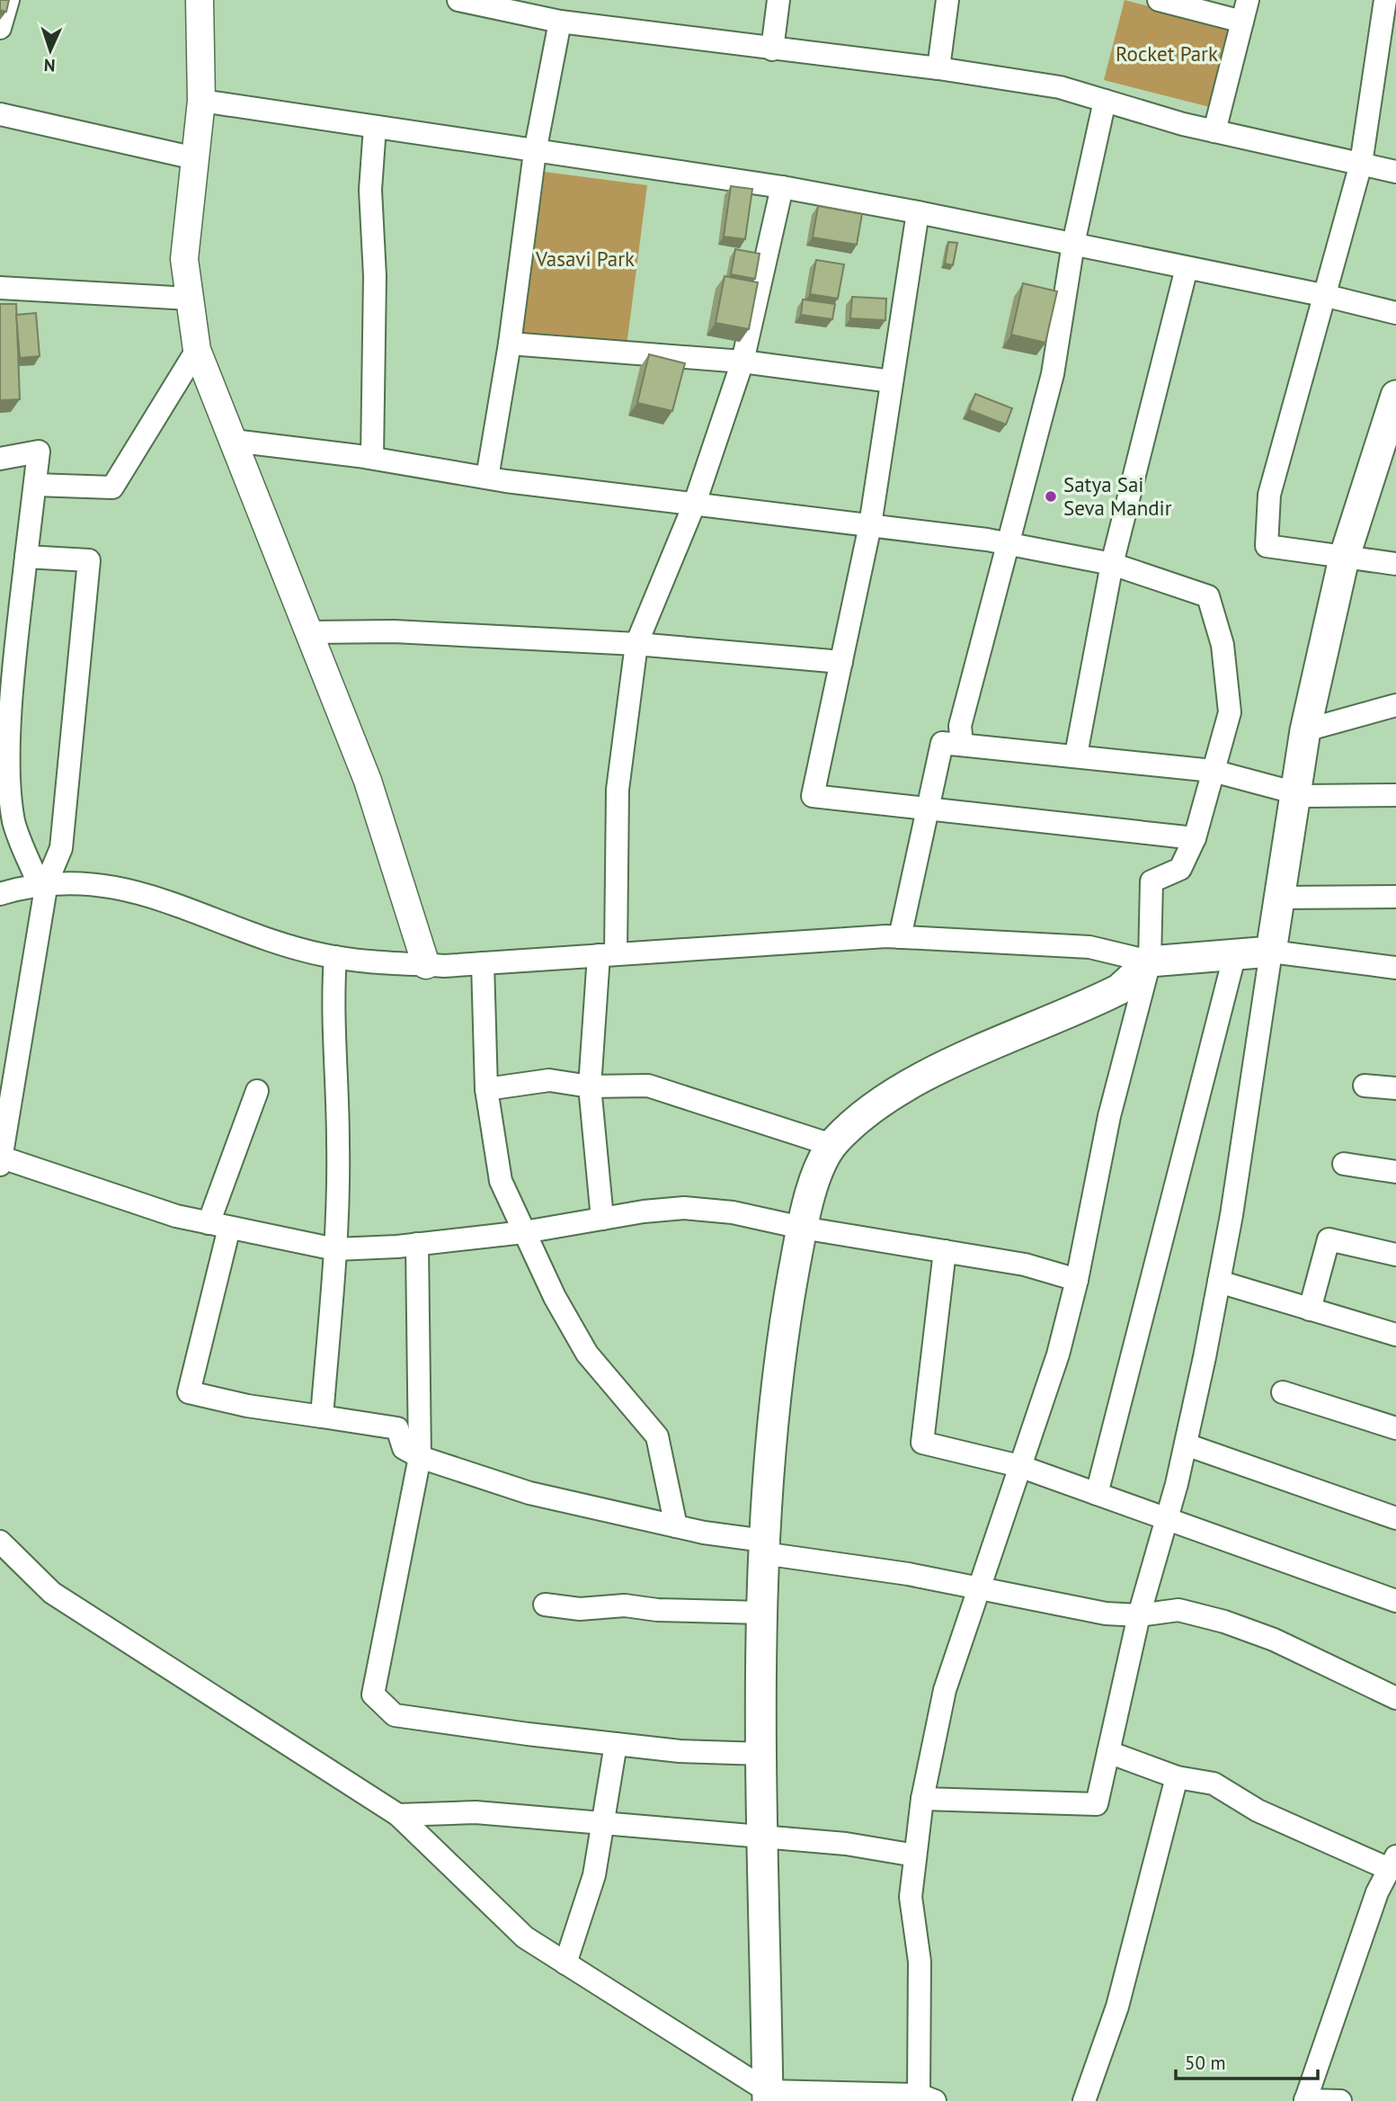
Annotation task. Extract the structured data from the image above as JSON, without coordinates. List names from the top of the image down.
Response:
{
  "parks": ["Rocket Park", "Vasavi Park"],
  "places": ["Satya Sai Seva Mandir"],
  "scale_bar": "50 m",
  "north": "bottom"
}
